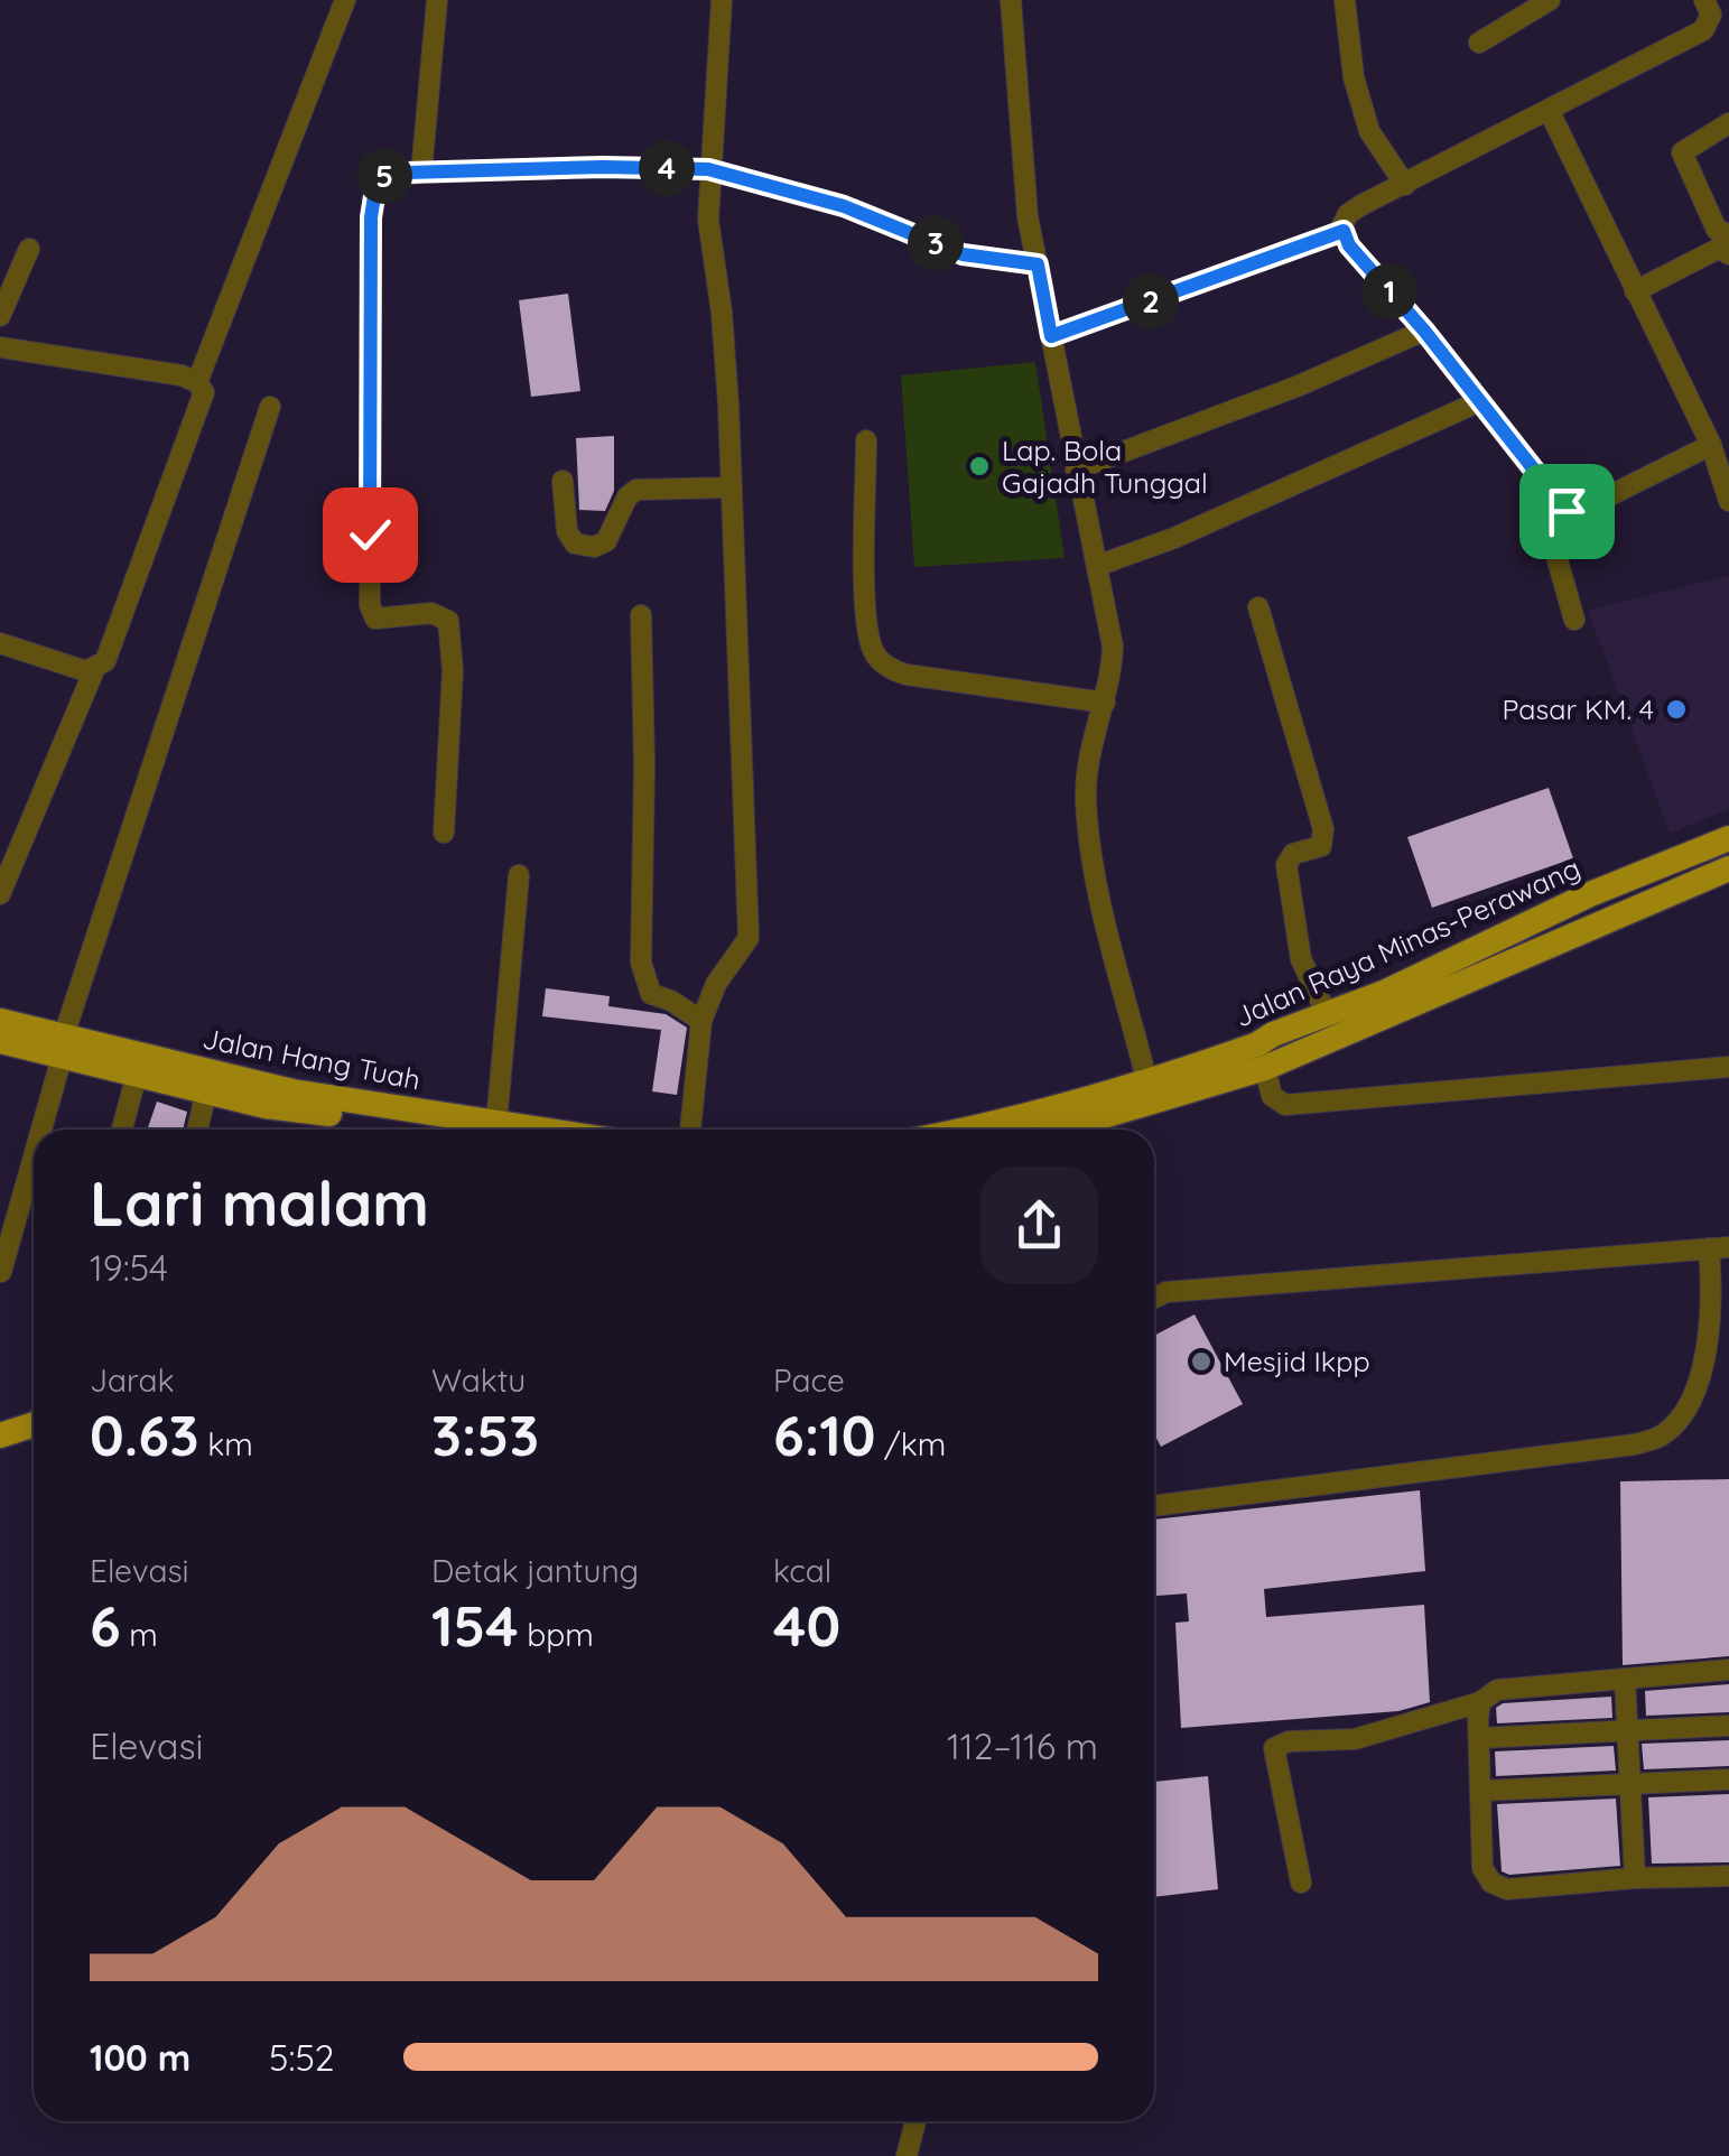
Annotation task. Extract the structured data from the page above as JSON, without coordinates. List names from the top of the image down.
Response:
{
  "streets": {
    "main road": ["Jalan Raya Minas-Perawang", "Jalan Hang Tuah"]
  },
  "places": ["Lap. Bola Gajadh Tunggal", "Pasar KM. 4", "Mesjid Ikpp"],
  "page": {
    "pins": [
      "4",
      "5",
      "3",
      "1",
      "2"
    ],
    "heading": ["Lari malam", "19:54"],
    "stats": [
      ["Jarak", "0.63 km"],
      ["Waktu", "3:53"],
      ["Pace", "6:10 /km"],
      ["Elevasi", "6 m"],
      ["Detak jantung", "154 bpm"],
      ["kcal", "40"]
    ],
    "chart": ["Elevasi", "112–116 m"],
    "list": [
      {
        "name": "100 m",
        "note": "5:52"
      }
    ]
  }
}
